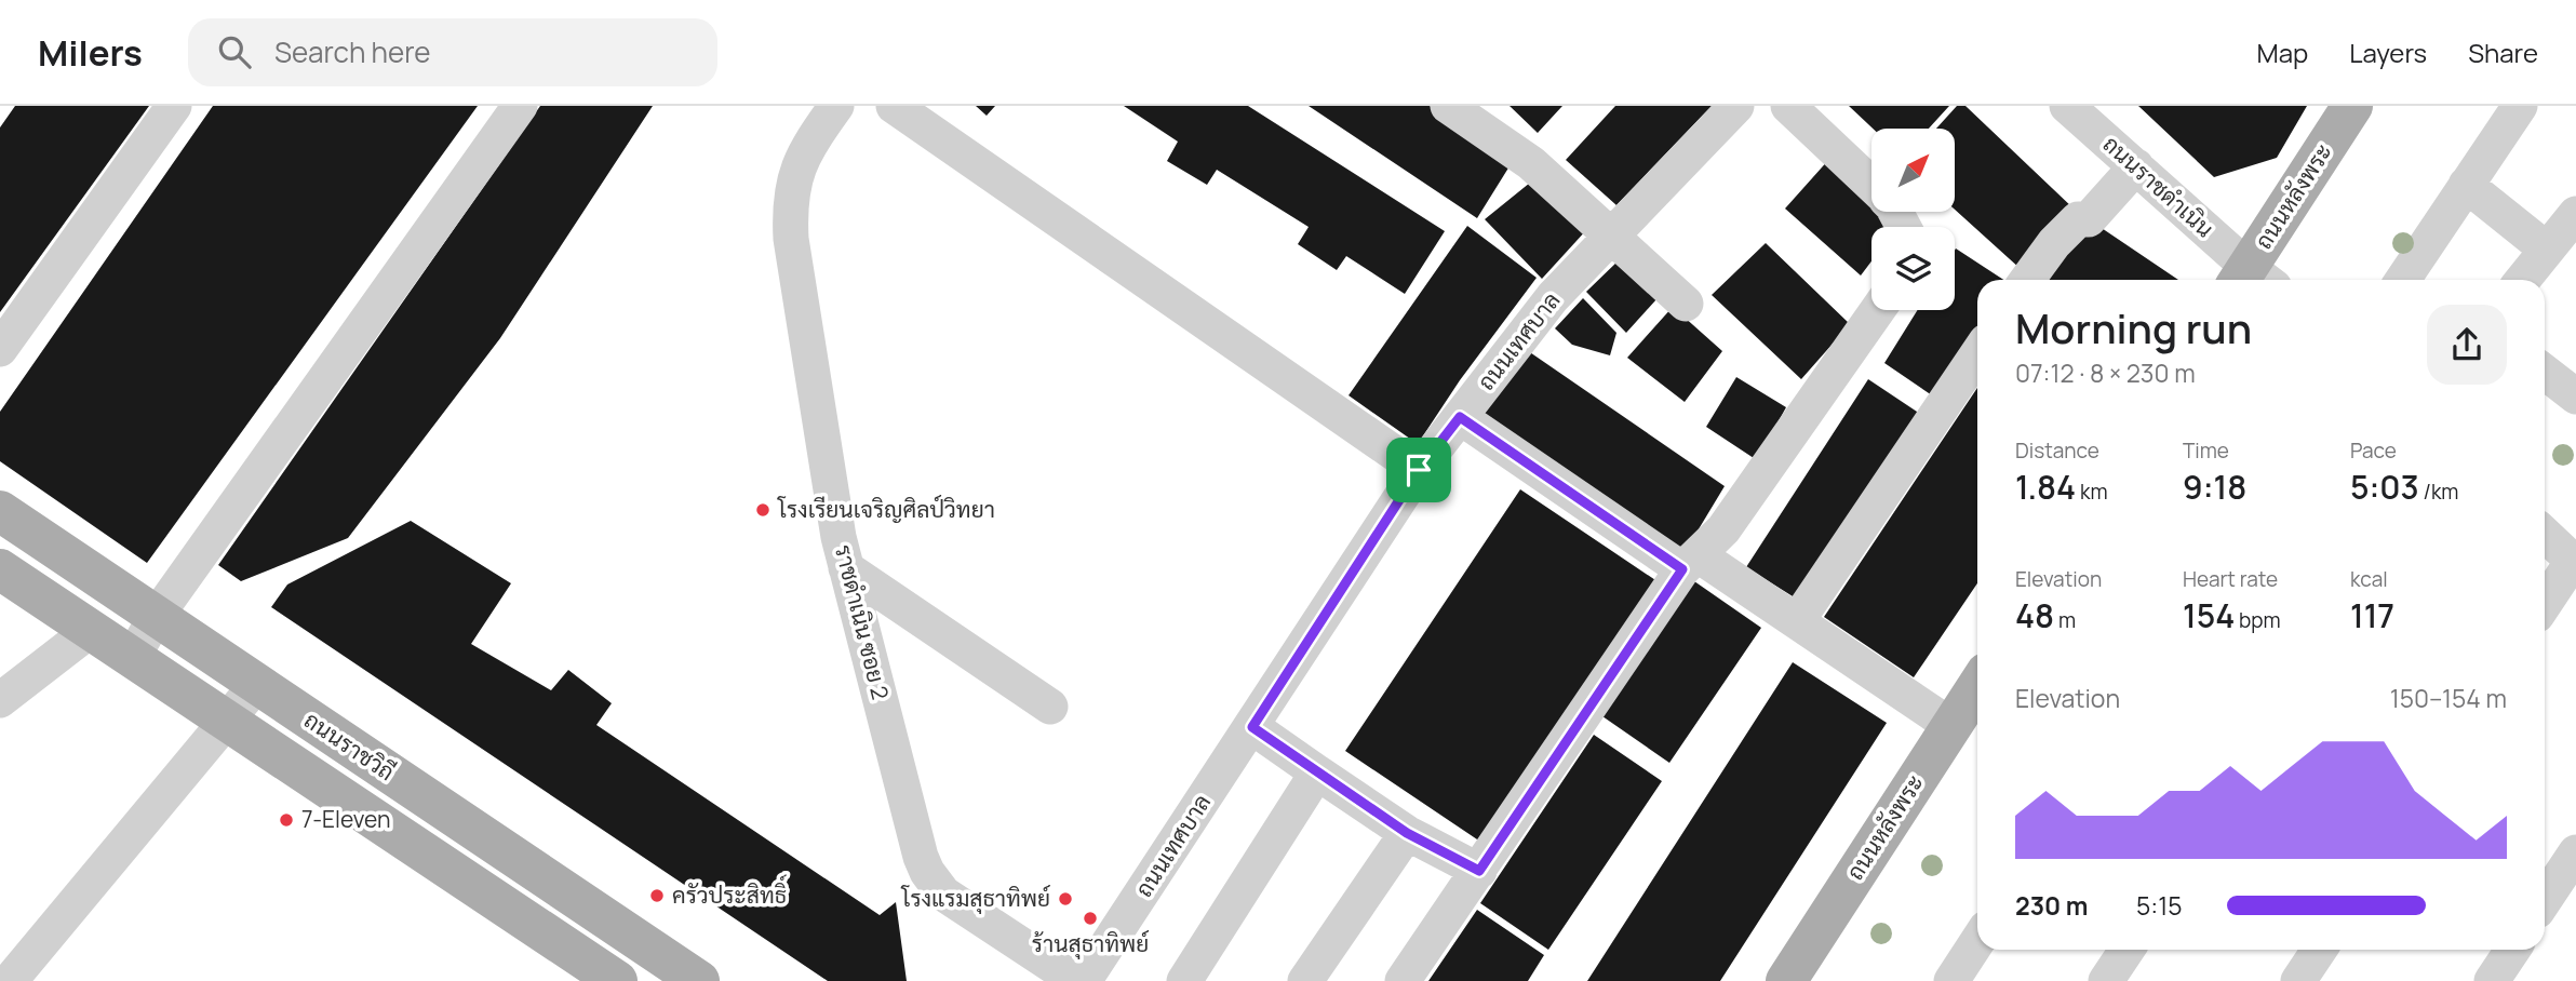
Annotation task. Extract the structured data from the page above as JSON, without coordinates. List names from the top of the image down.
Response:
{
  "streets": {
    "main road": ["ถนนหลังพระ", "ถนนราชวิถี"],
    "street": ["ถนนราชดำเนิน", "ถนนเทศบาล", "ราชดำเนิน ซอย 2"]
  },
  "places": [
    "โรงเรียนเจริญศิลป์วิทยา",
    "7-Eleven",
    "ครัวประสิทธิ์",
    "โรงแรมสุธาทิพย์",
    "ร้านสุธาทิพย์"
  ],
  "north": "top right",
  "page": {
    "header": "Milers",
    "search": "Search here",
    "nav": ["Map", "Layers", "Share"],
    "heading": ["Morning run", "07:12 · 8 × 230 m"],
    "stats": [
      ["Distance", "1.84 km"],
      ["Time", "9:18"],
      ["Pace", "5:03 /km"],
      ["Elevation", "48 m"],
      ["Heart rate", "154 bpm"],
      ["kcal", "117"]
    ],
    "chart": ["Elevation", "150–154 m"],
    "list": [
      {
        "name": "230 m",
        "note": "5:15"
      }
    ]
  }
}
